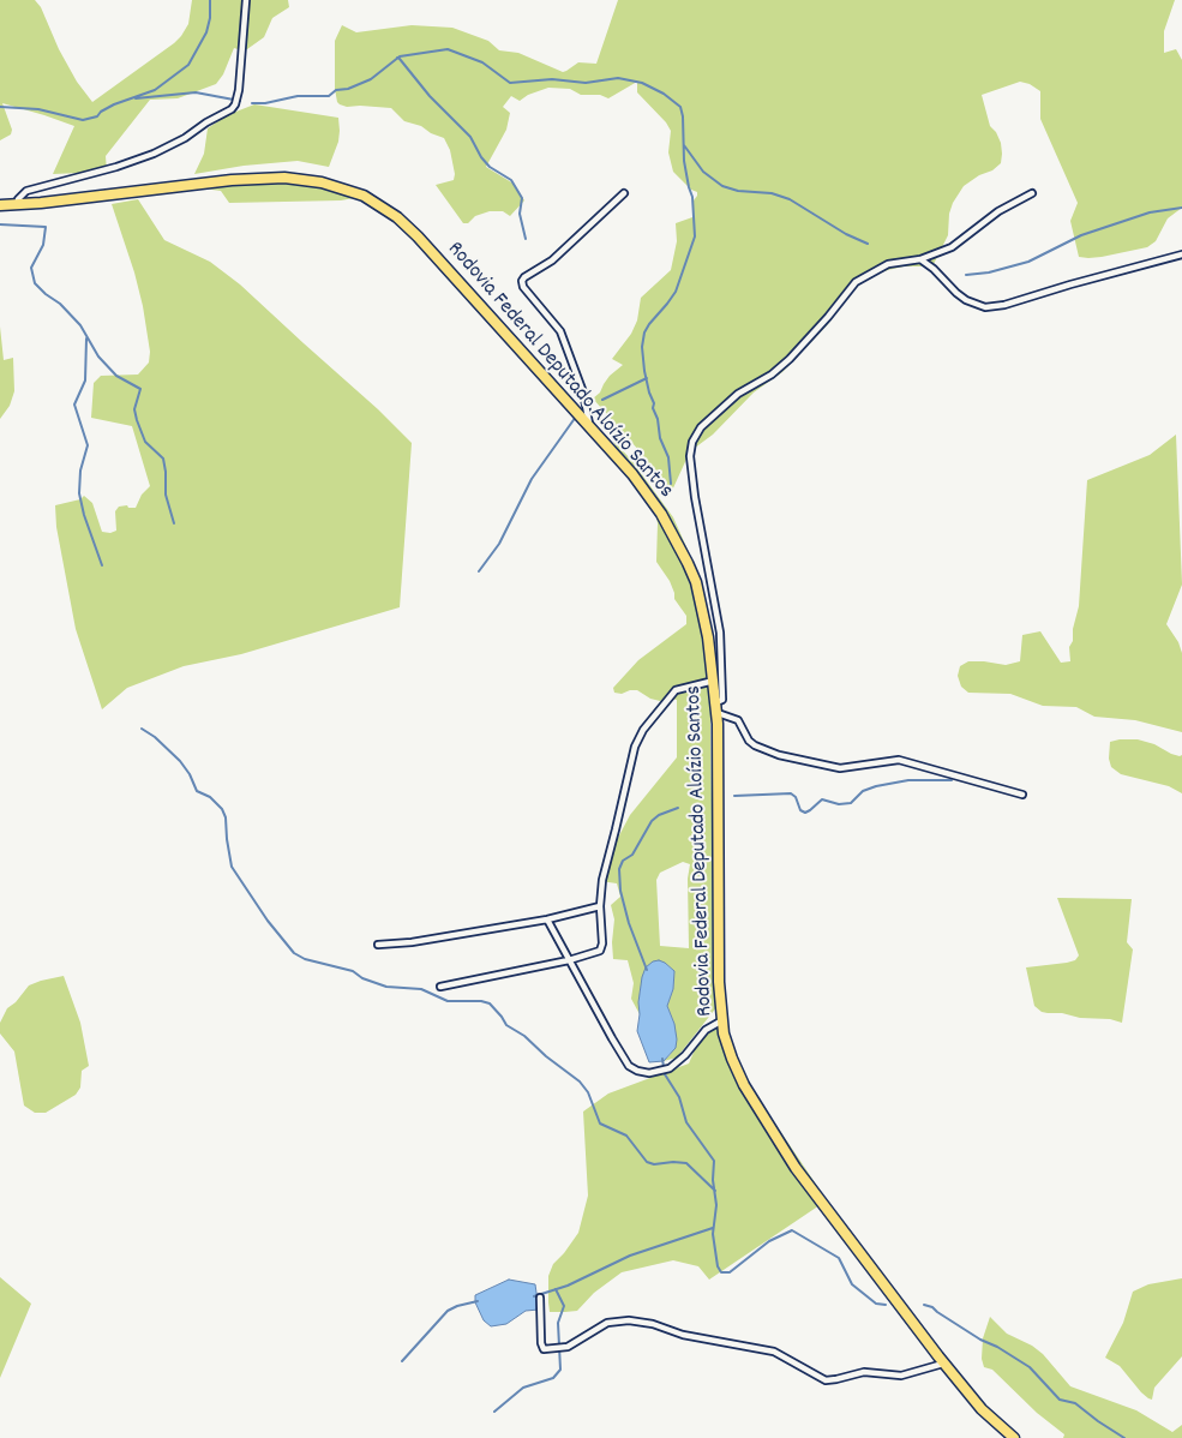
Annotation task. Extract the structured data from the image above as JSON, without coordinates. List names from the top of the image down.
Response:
{
  "streets": {
    "highway": ["Rodovia Federal Deputado Aloízio Santos"]
  }
}
